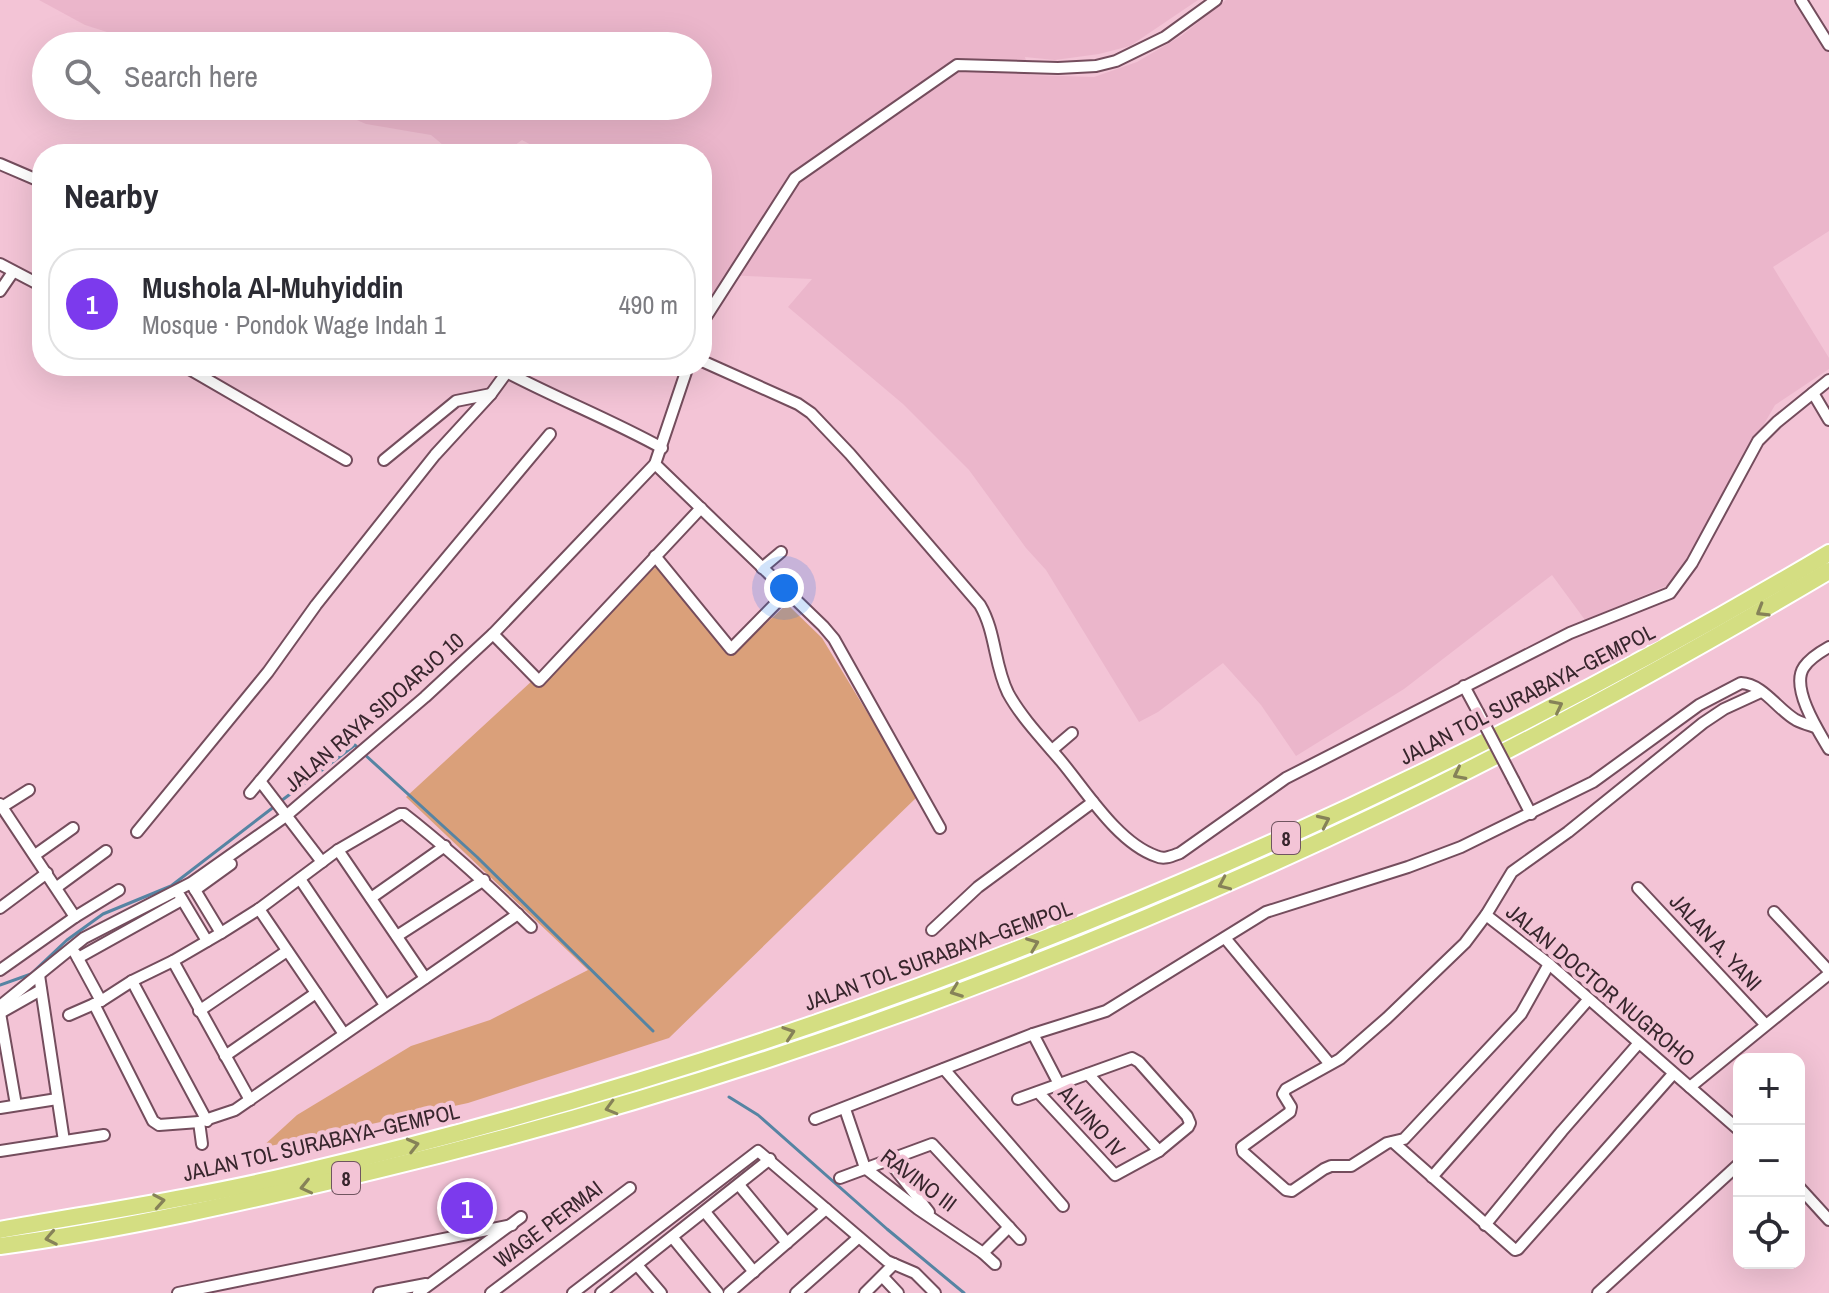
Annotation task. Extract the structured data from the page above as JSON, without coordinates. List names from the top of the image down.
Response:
{
  "streets": {
    "highway": ["JALAN TOL SURABAYA–GEMPOL", "8"],
    "street": [
      "JALAN RAYA SIDOARJO 10",
      "JALAN A. YANI",
      "JALAN DOCTOR NUGROHO",
      "ALVINO IV",
      "RAVINO III",
      "WAGE PERMAI"
    ]
  },
  "page": {
    "search": "Search here",
    "heading": "Nearby",
    "list": [
      {
        "mark": "1",
        "name": "Mushola Al-Muhyiddin",
        "note": "Mosque · Pondok Wage Indah 1",
        "value": "490 m"
      }
    ],
    "map_buttons": ["+", "−"],
    "pins": "1"
  }
}
